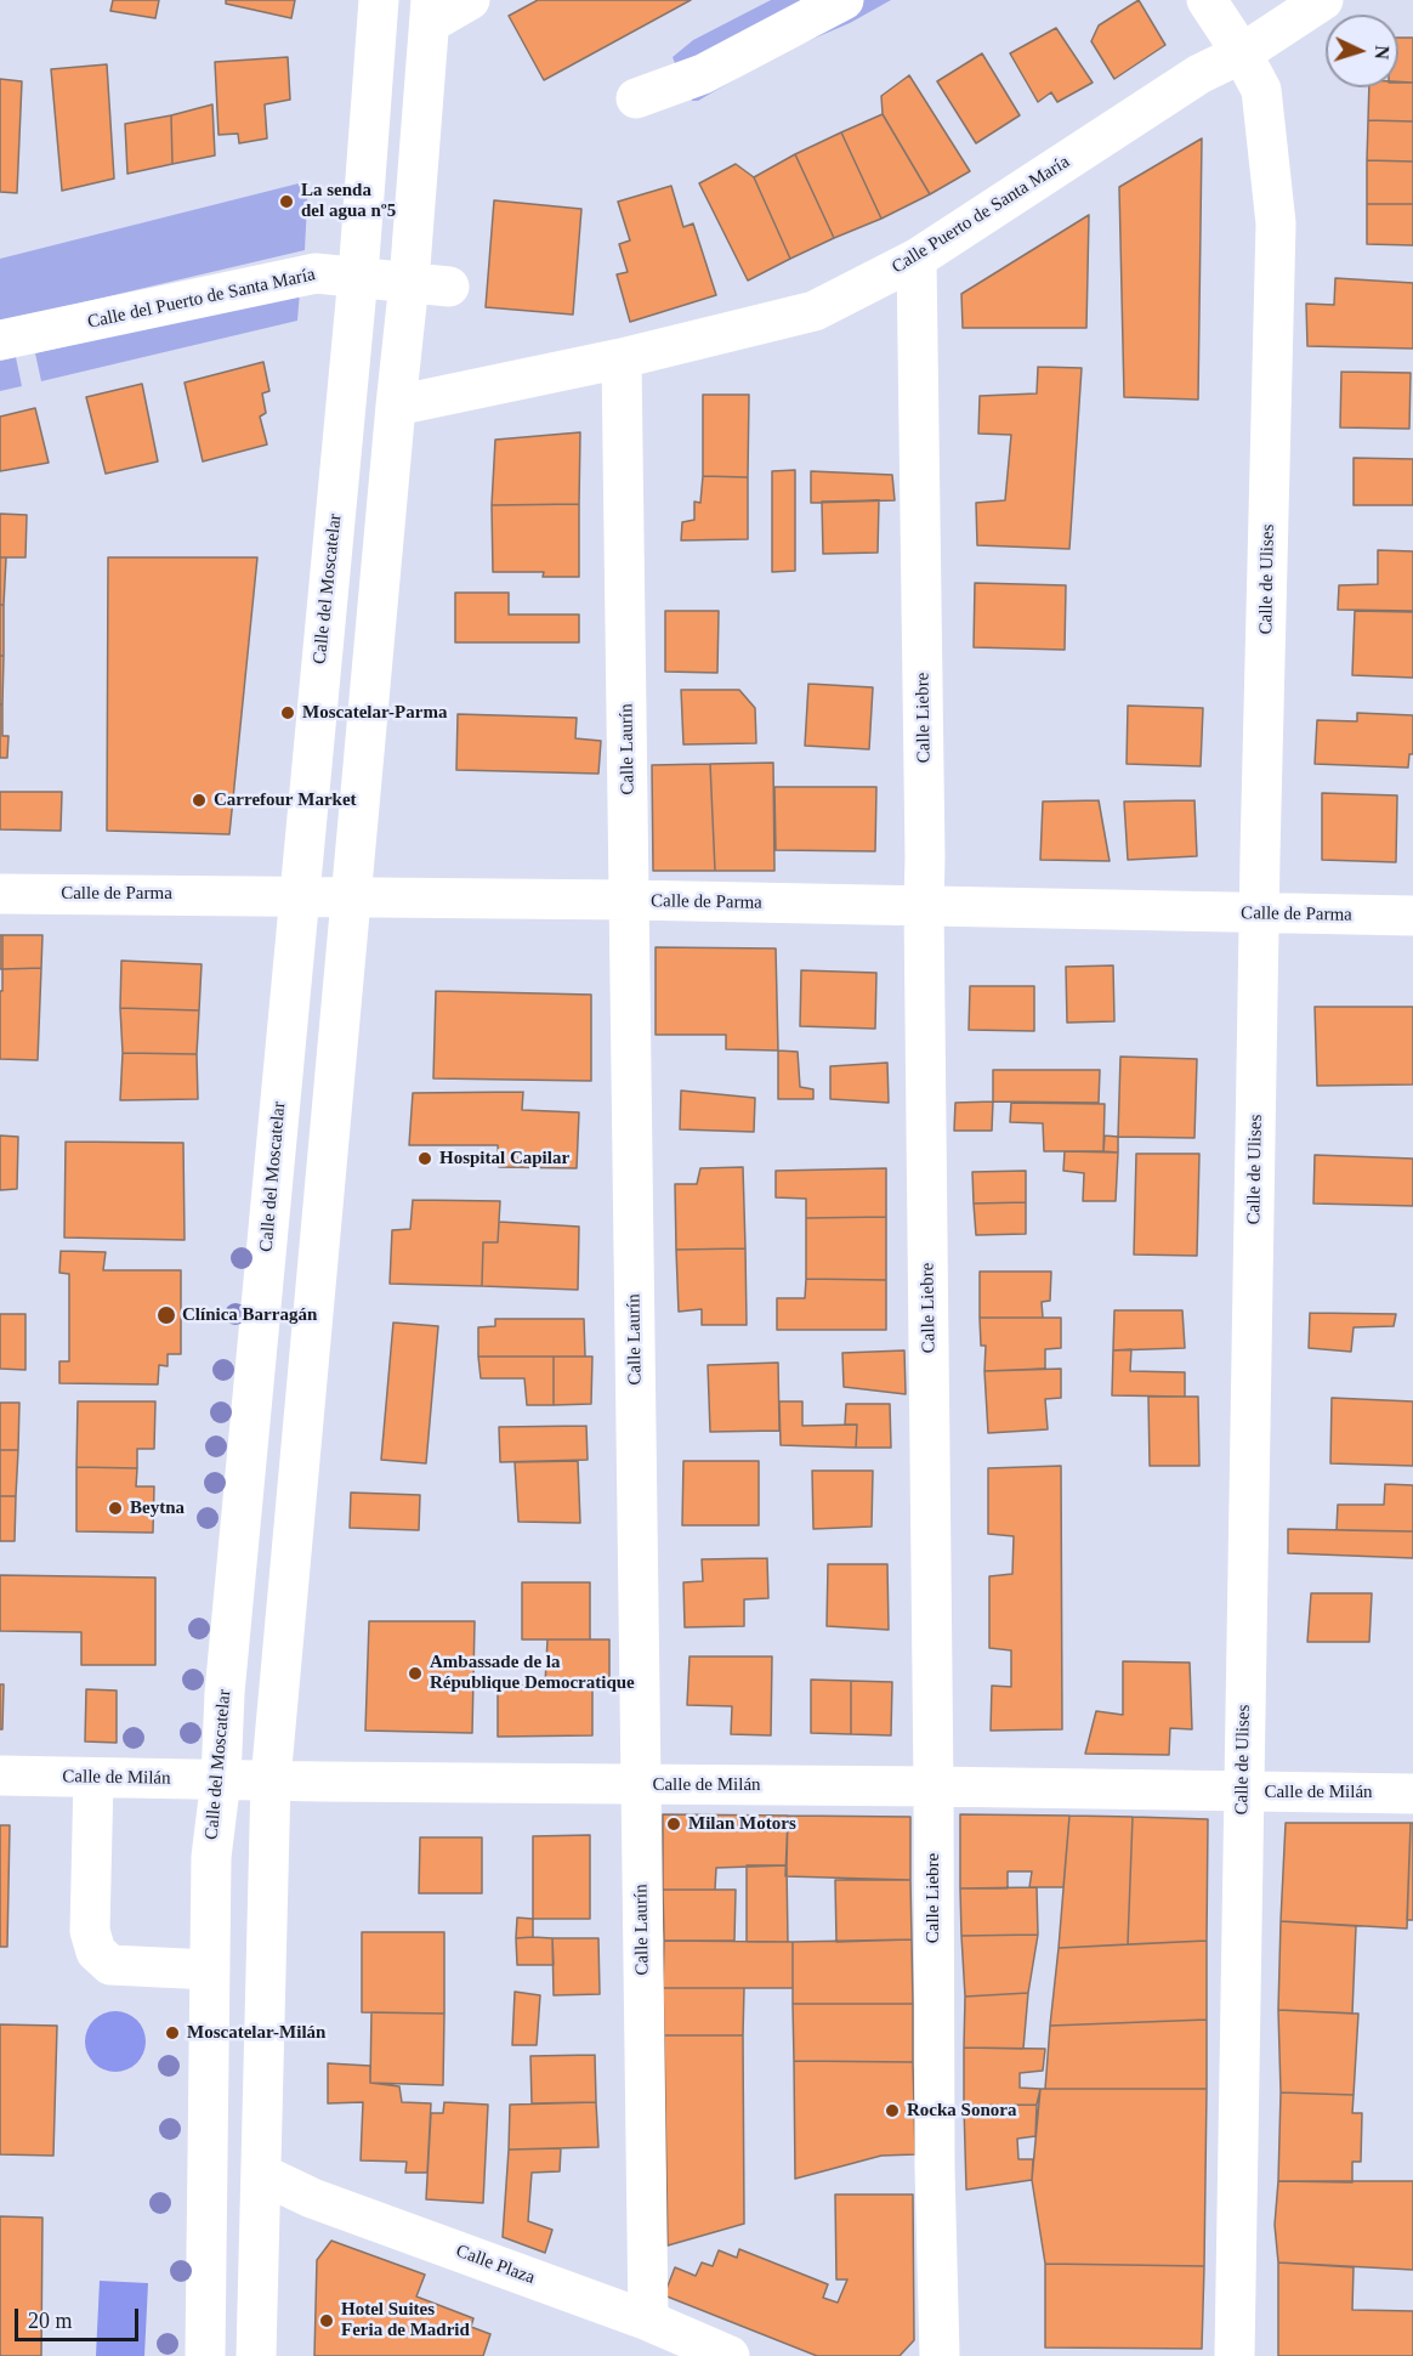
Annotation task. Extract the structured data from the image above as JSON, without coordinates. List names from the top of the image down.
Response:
{
  "streets": {
    "street": [
      "Calle Puerto de Santa María",
      "Calle del Puerto de Santa María",
      "Calle de Ulises",
      "Calle del Moscatelar",
      "Calle Liebre",
      "Calle Laurín",
      "Calle de Parma",
      "Calle de Milán",
      "Calle Plaza"
    ]
  },
  "crossings": [
    ["Calle Puerto de Santa María", "Calle de Ulises"],
    ["Calle Puerto de Santa María", "Calle Liebre"],
    ["Calle Puerto de Santa María", "Calle Laurín"],
    ["Calle del Puerto de Santa María", "Calle del Moscatelar"],
    ["Calle de Ulises", "Calle de Parma"],
    ["Calle de Ulises", "Calle de Milán"],
    ["Calle del Moscatelar", "Calle de Parma"],
    ["Calle del Moscatelar", "Calle de Milán"],
    ["Calle Liebre", "Calle de Parma"],
    ["Calle Liebre", "Calle de Milán"],
    ["Calle Laurín", "Calle de Parma"],
    ["Calle Laurín", "Calle de Milán"],
    ["Calle Laurín", "Calle Plaza"]
  ],
  "places": [
    "La senda del agua nº5",
    "Moscatelar-Parma",
    "Carrefour Market",
    "Hospital Capilar",
    "Clínica Barragán",
    "Beytna",
    "Ambassade de la République Democratique",
    "Milan Motors",
    "Moscatelar-Milán",
    "Rocka Sonora",
    "Hotel Suites Feria de Madrid"
  ],
  "scale_bar": "20 m",
  "north": "right"
}
